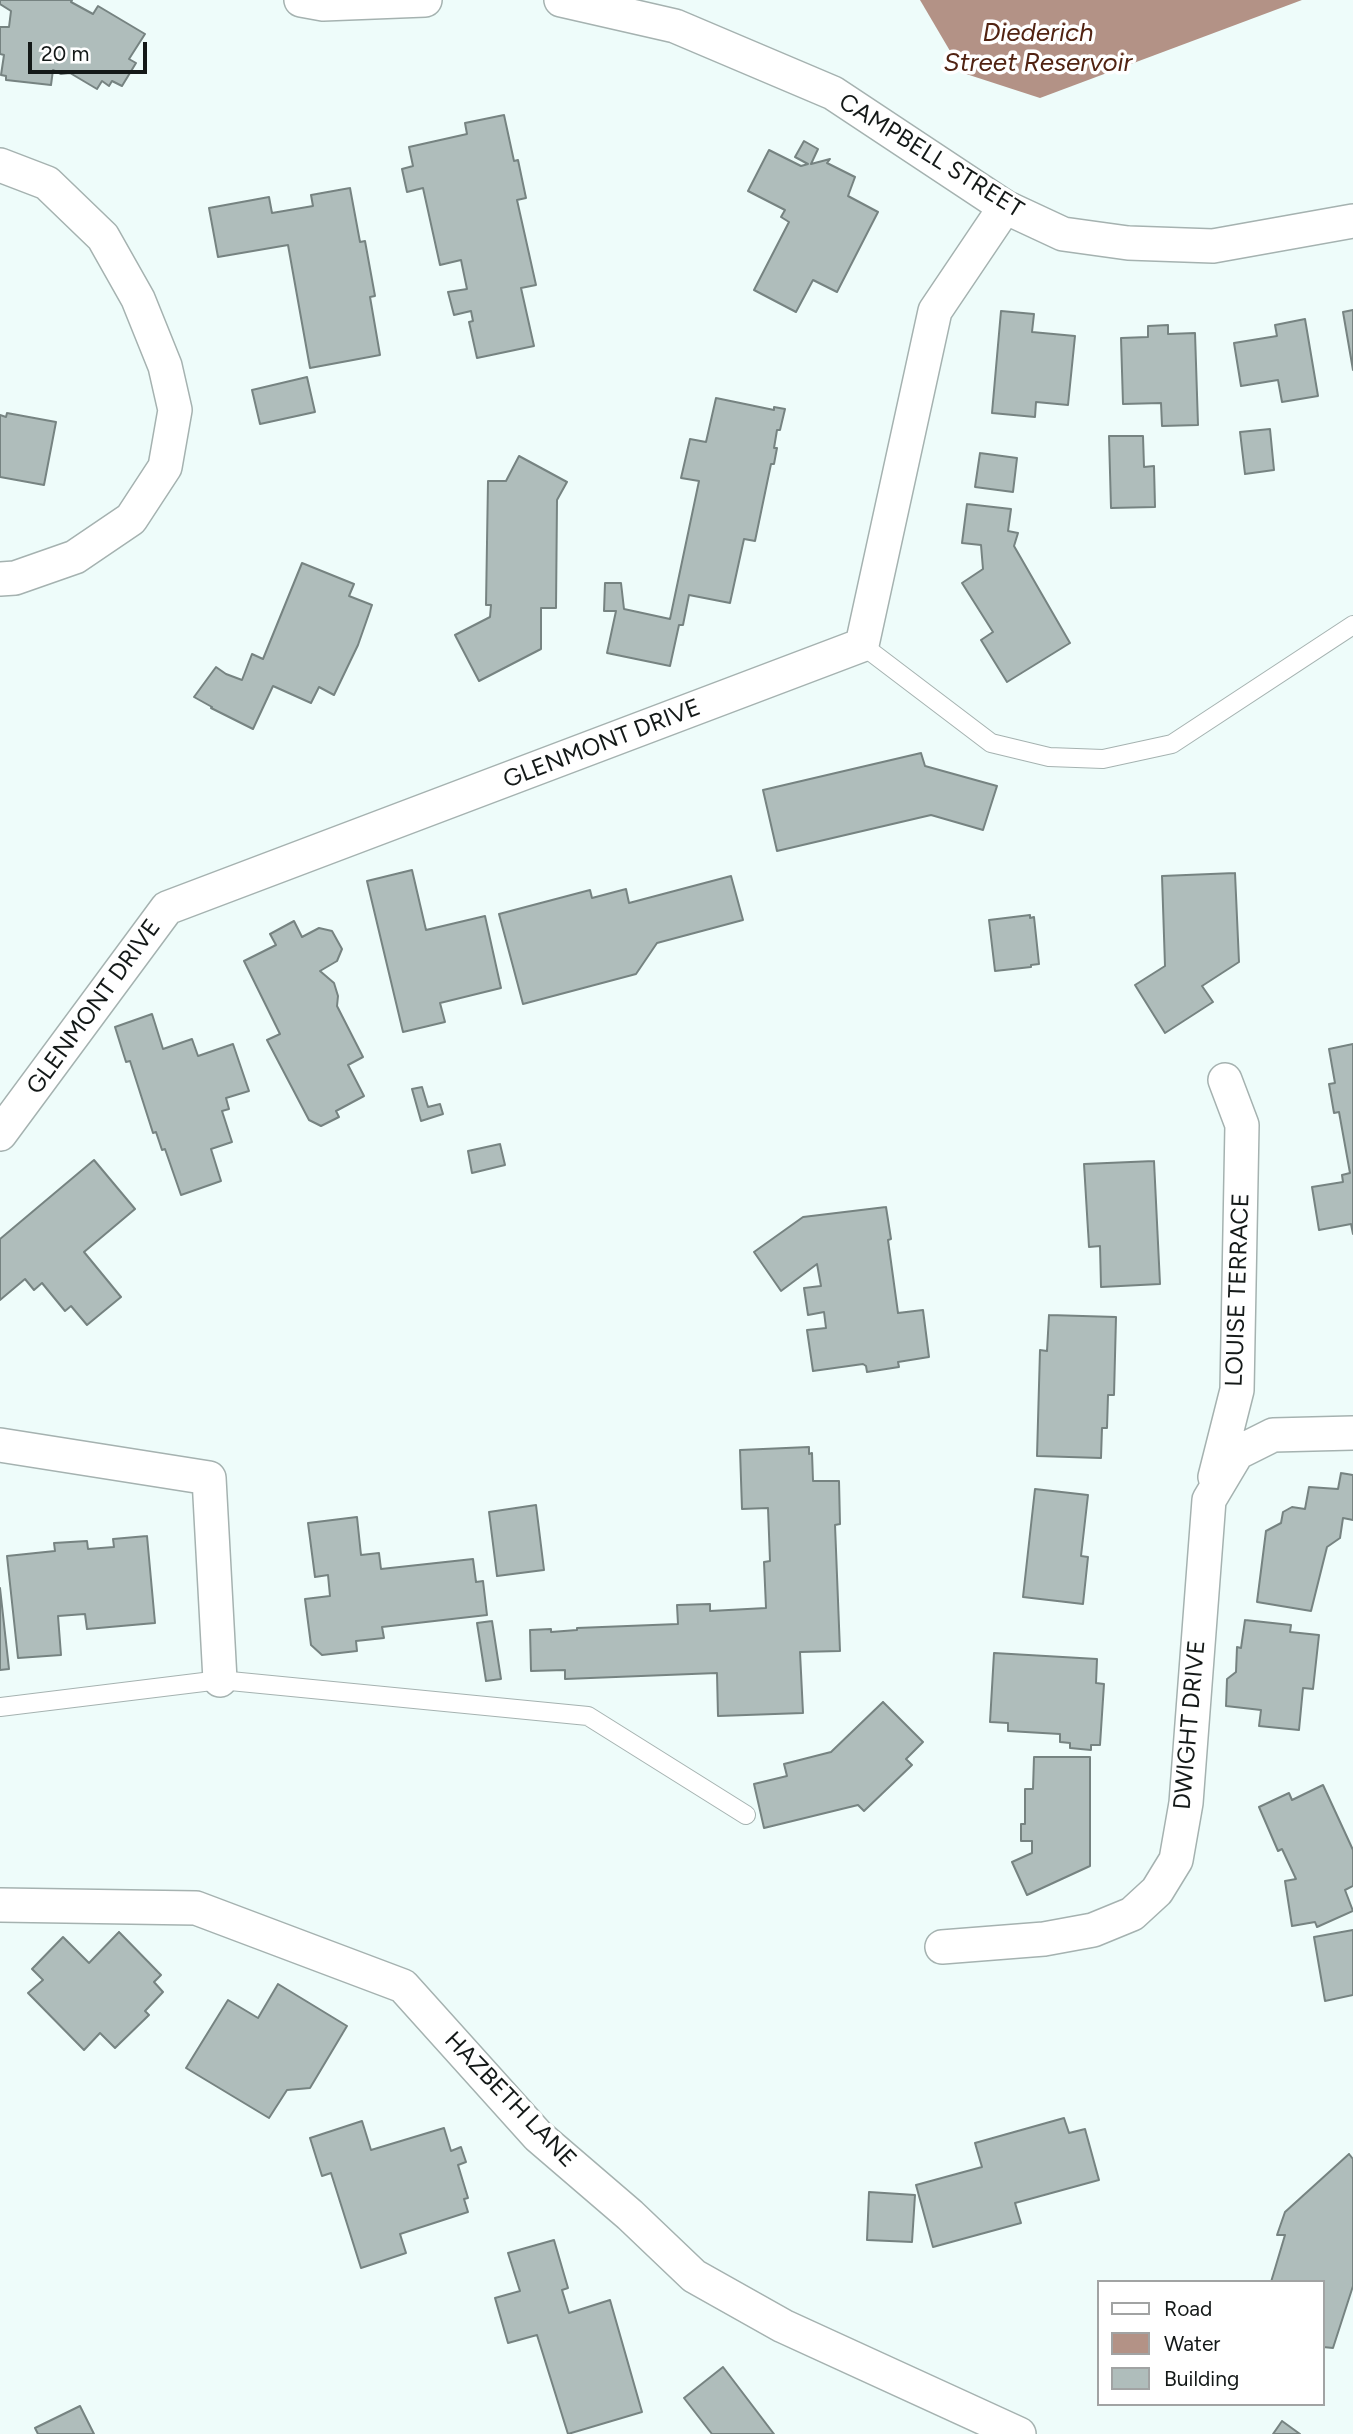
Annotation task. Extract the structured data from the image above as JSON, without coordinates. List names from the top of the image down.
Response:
{
  "streets": {
    "street": [
      "CAMPBELL STREET",
      "GLENMONT DRIVE",
      "LOUISE TERRACE",
      "DWIGHT DRIVE",
      "HAZBETH LANE"
    ]
  },
  "crossings": [
    ["LOUISE TERRACE", "DWIGHT DRIVE"]
  ],
  "water": ["Diederich Street Reservoir"],
  "legend": ["Road", "Water", "Building"],
  "scale_bar": "20 m"
}
